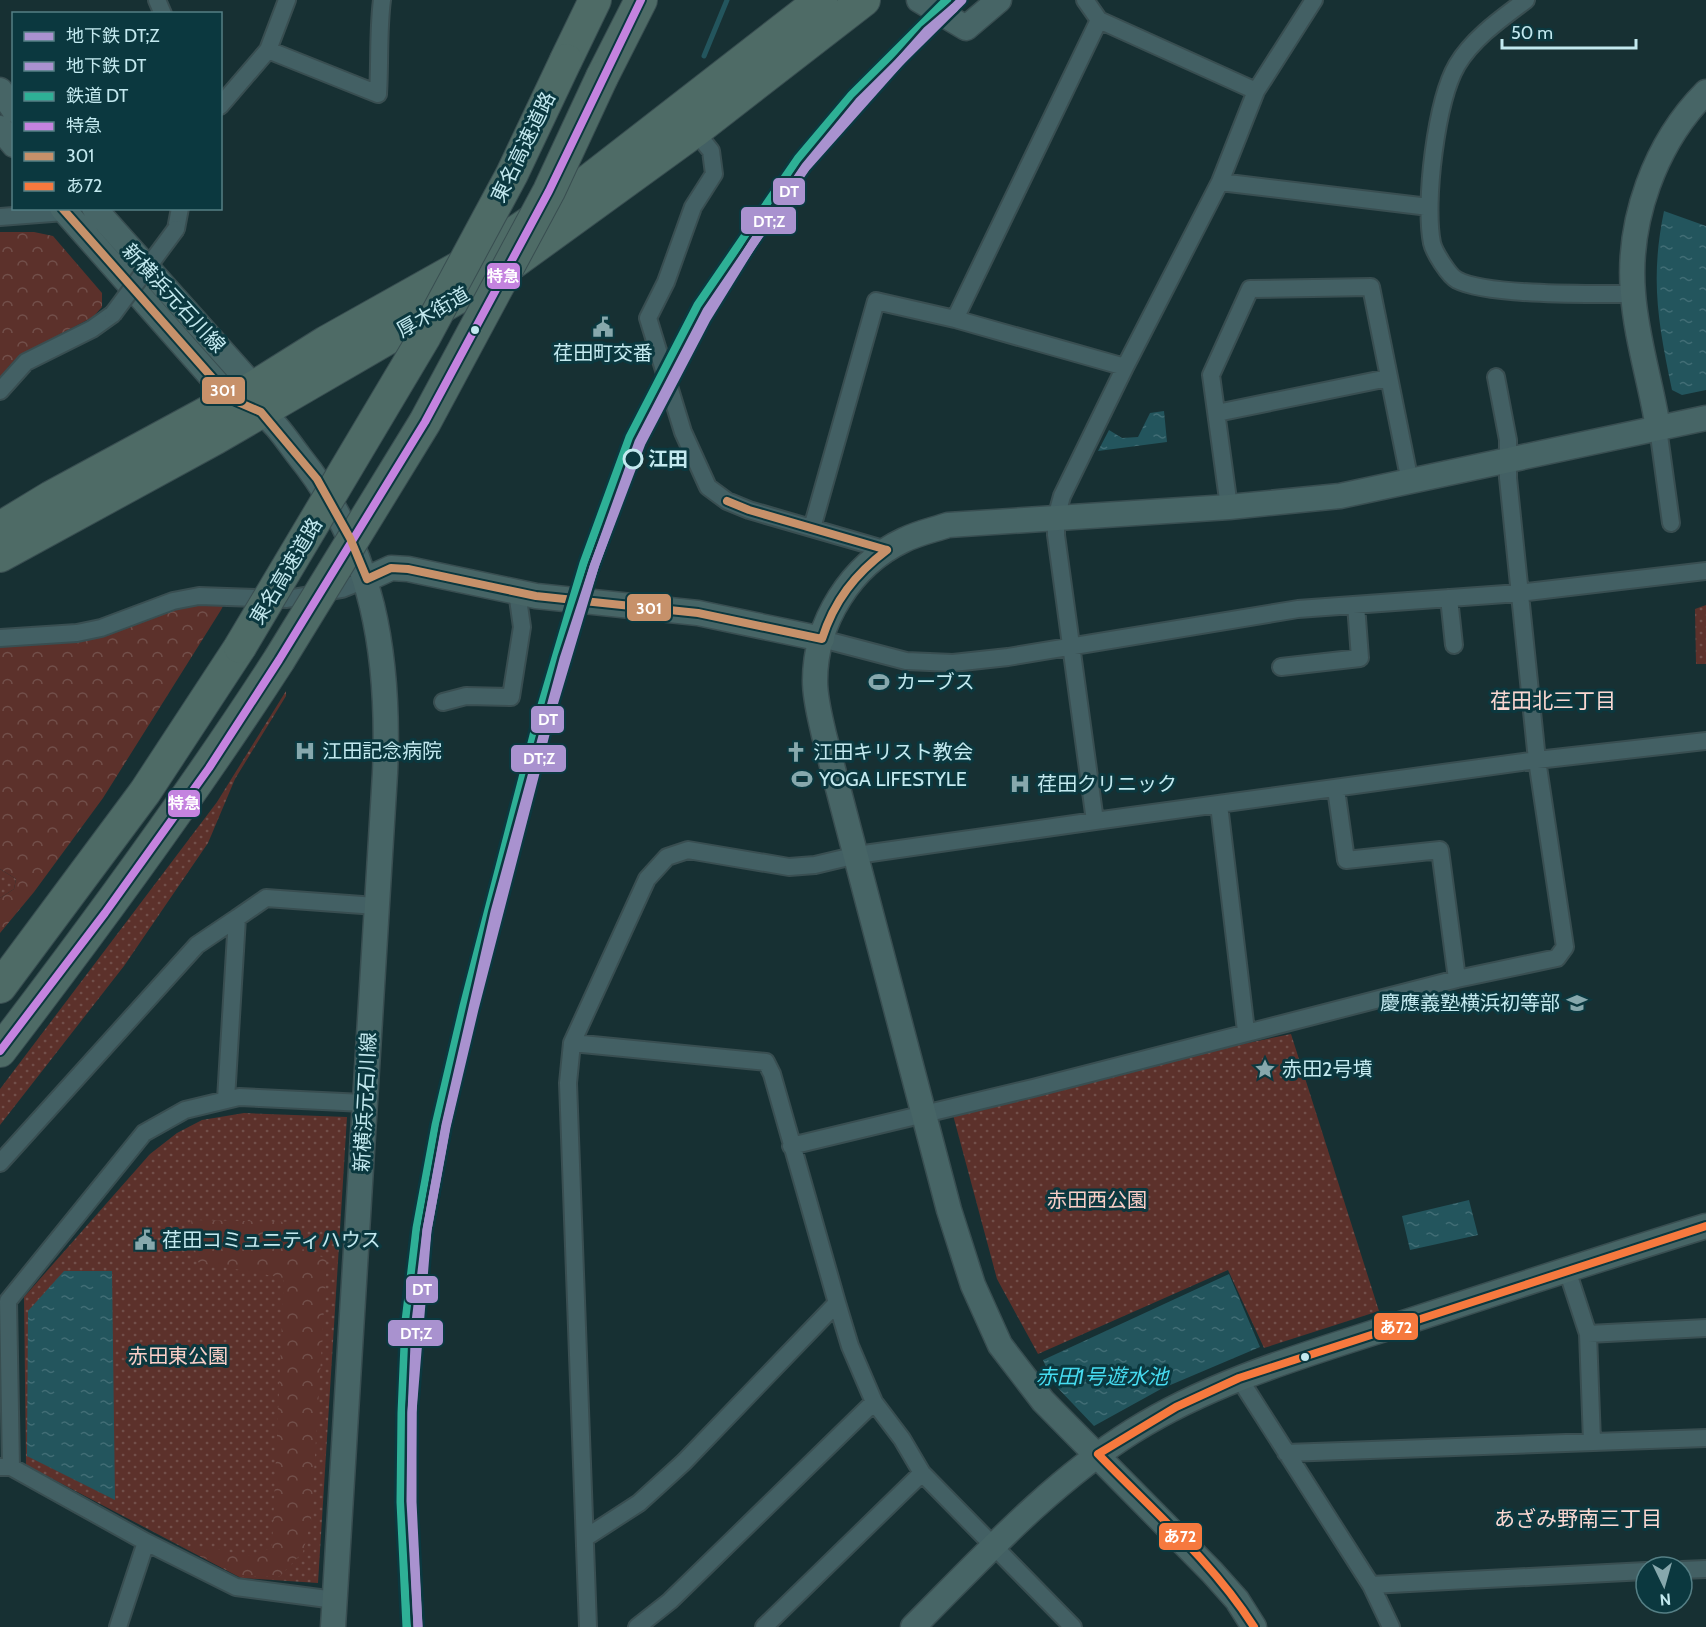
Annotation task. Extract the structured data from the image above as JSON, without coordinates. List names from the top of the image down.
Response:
{
  "streets": {
    "highway": ["東名高速道路", "厚木街道"],
    "street": ["新横浜元石川線"]
  },
  "crossings": [
    ["新横浜元石川線", "厚木街道"]
  ],
  "districts": ["荏田北三丁目", "あざみ野南三丁目"],
  "water": ["赤田1号遊水池"],
  "parks": ["赤田西公園", "赤田東公園"],
  "places": {
    "public building": ["荏田町交番", "荏田コミュニティハウス"],
    "other": ["江田"],
    "sports": ["カーブス", "YOGA LIFESTYLE"],
    "hospital": ["江田記念病院", "荏田クリニック"],
    "church": ["江田キリスト教会"],
    "school or university": ["慶應義塾横浜初等部"],
    "place": ["赤田2号墳"]
  },
  "lines": [
    "metro line DT;Z",
    "rail line DT",
    "transit line 特急",
    "metro line DT",
    "transit line 301",
    "transit line あ72"
  ],
  "legend": [
    "地下鉄 DT;Z",
    "地下鉄 DT",
    "鉄道 DT",
    "特急",
    "301",
    "あ72"
  ],
  "scale_bar": "50 m",
  "north": "bottom"
}
